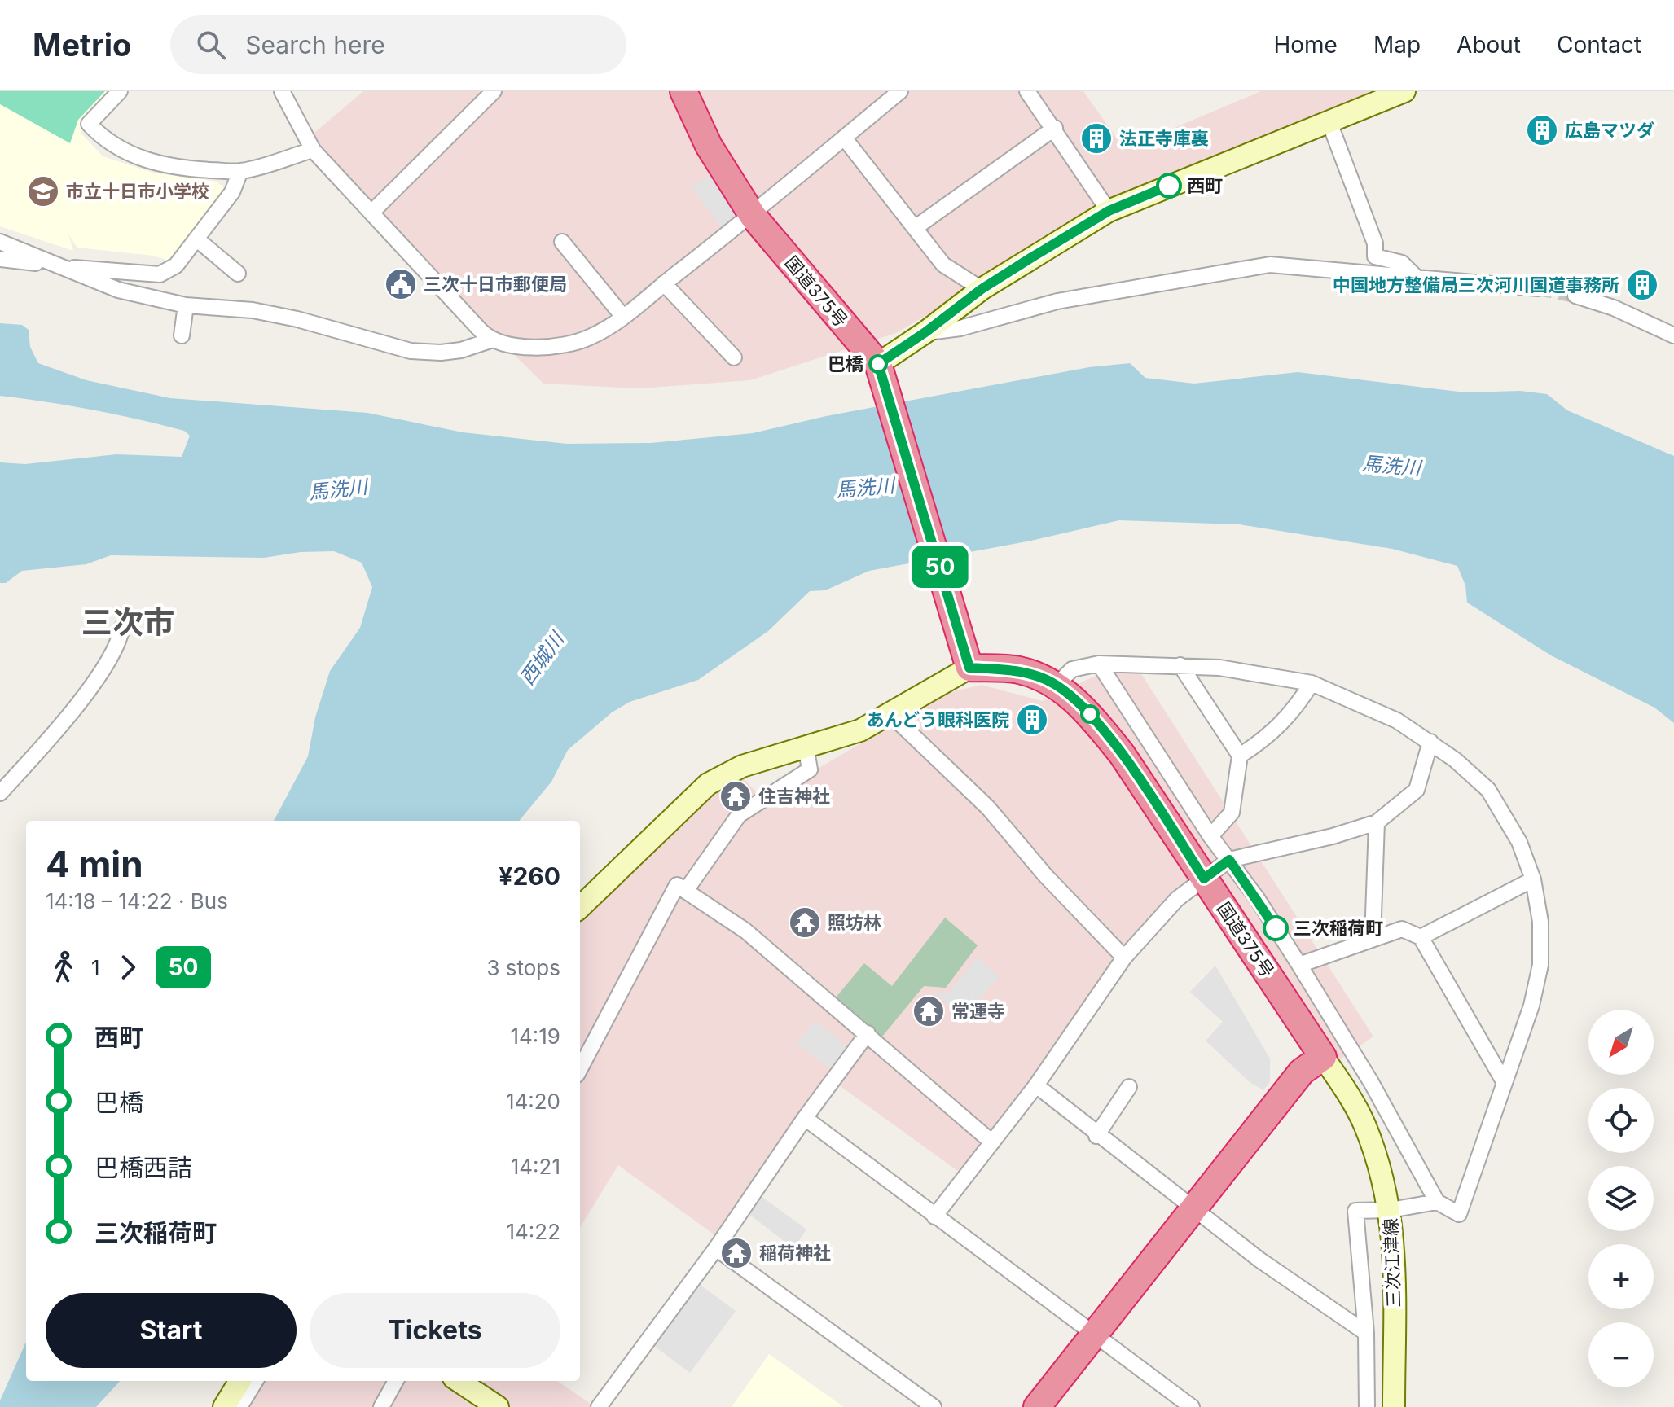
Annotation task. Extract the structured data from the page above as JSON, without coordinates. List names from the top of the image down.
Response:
{
  "streets": {
    "highway": ["国道375号"],
    "street": ["三次江津線"]
  },
  "crossings": [
    ["国道375号", "三次江津線"]
  ],
  "districts": ["三次市"],
  "water": ["馬洗川", "西城川"],
  "places": {
    "building": [
      "広島マツダ",
      "法正寺庫裏",
      "中国地方整備局三次河川国道事務所",
      "あんどう眼科医院"
    ],
    "other": ["西町", "巴橋", "三次稲荷町"],
    "school or university": ["市立十日市小学校"],
    "public building": ["三次十日市郵便局"],
    "temple": [
      "住吉神社",
      "照坊林",
      "常運寺",
      "稲荷神社"
    ]
  },
  "lines": ["bus line 50"],
  "north": "bottom left",
  "page": {
    "header": "Metrio",
    "search": "Search here",
    "nav": [
      "Home",
      "Map",
      "About",
      "Contact"
    ],
    "on_map": "50",
    "heading": ["4 min", "14:18 – 14:22 · Bus", "¥260"],
    "legs": ["1", "50", "3 stops"],
    "list": [
      {
        "name": "西町",
        "value": "14:19"
      },
      {
        "name": "巴橋",
        "value": "14:20"
      },
      {
        "name": "巴橋西詰",
        "value": "14:21"
      },
      {
        "name": "三次稲荷町",
        "value": "14:22"
      }
    ],
    "map_buttons": ["+", "−"],
    "buttons": ["Start", "Tickets"]
  }
}
